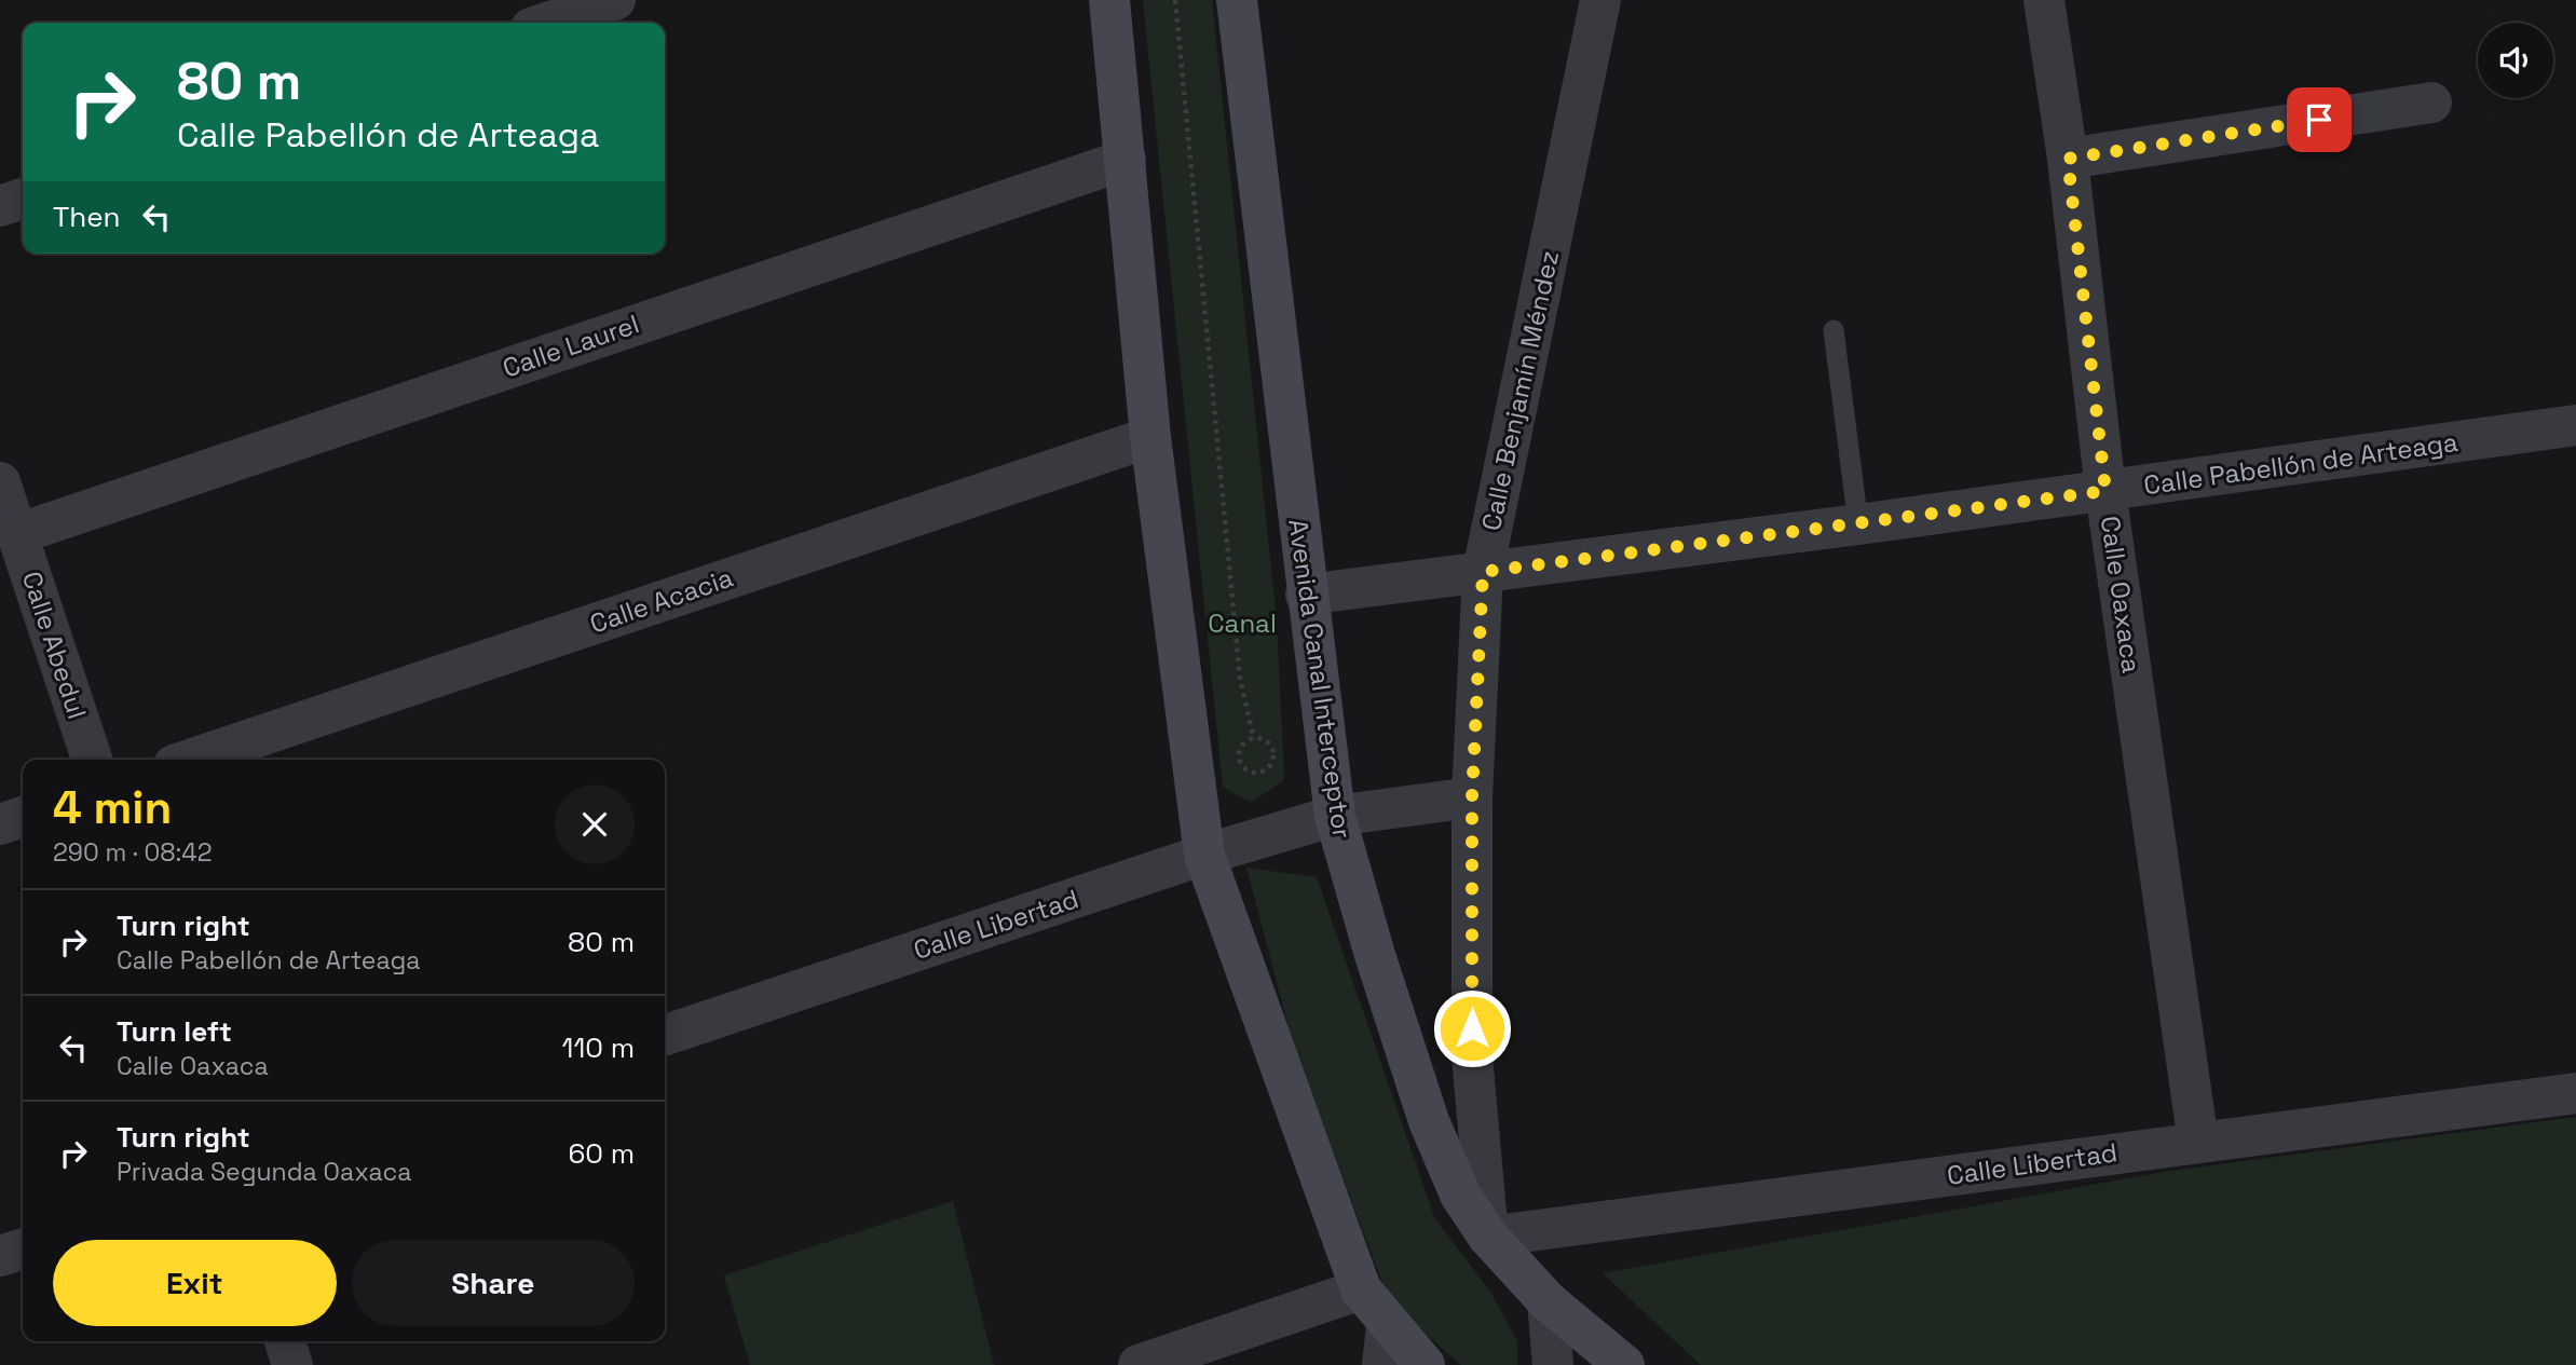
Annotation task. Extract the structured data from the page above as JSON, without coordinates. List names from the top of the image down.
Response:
{
  "streets": {
    "main road": ["Avenida Canal Interceptor"],
    "street": [
      "Calle Laurel",
      "Calle Benjamín Méndez",
      "Calle Pabellón de Arteaga",
      "Calle Oaxaca",
      "Calle Acacia",
      "Calle Abedul",
      "Calle Libertad"
    ]
  },
  "crossings": [
    ["Calle Laurel", "Calle Abedul"],
    ["Calle Benjamín Méndez", "Calle Pabellón de Arteaga"],
    ["Calle Benjamín Méndez", "Avenida Canal Interceptor"],
    ["Calle Benjamín Méndez", "Calle Libertad"],
    ["Calle Pabellón de Arteaga", "Calle Oaxaca"],
    ["Calle Pabellón de Arteaga", "Avenida Canal Interceptor"],
    ["Calle Oaxaca", "Calle Libertad"],
    ["Avenida Canal Interceptor", "Calle Libertad"]
  ],
  "parks": ["Canal"],
  "page": {
    "turn": ["80 m", "Calle Pabellón de Arteaga"],
    "then": "Then",
    "heading": ["4 min", "290 m · 08:42"],
    "list": [
      {
        "name": "Turn right",
        "note": "Calle Pabellón de Arteaga",
        "value": "80 m"
      },
      {
        "name": "Turn left",
        "note": "Calle Oaxaca",
        "value": "110 m"
      },
      {
        "name": "Turn right",
        "note": "Privada Segunda Oaxaca",
        "value": "60 m"
      }
    ],
    "buttons": ["Exit", "Share"]
  }
}
